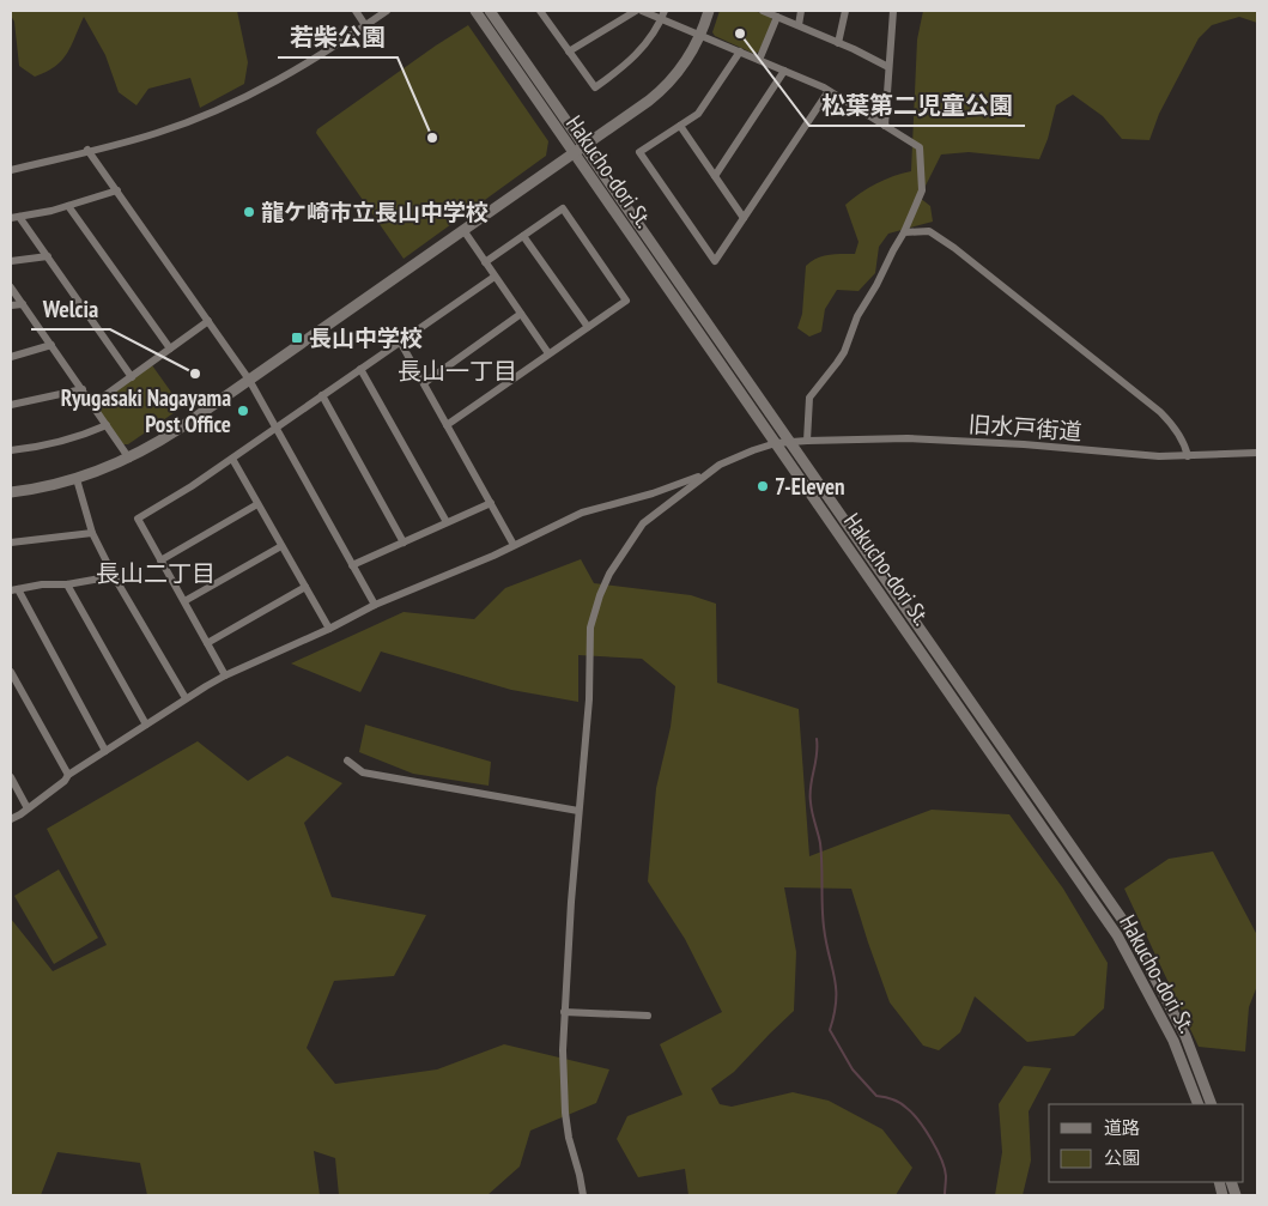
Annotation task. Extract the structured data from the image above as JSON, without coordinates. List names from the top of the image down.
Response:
{
  "streets": {
    "main road": ["Hakucho-dori St."],
    "street": ["旧水戸街道"]
  },
  "crossings": [
    ["Hakucho-dori St.", "旧水戸街道"]
  ],
  "districts": ["長山一丁目", "長山二丁目"],
  "places": {
    "other": [
      "松葉第二児童公園",
      "若柴公園",
      "龍ケ崎市立長山中学校",
      "Welcia",
      "Ryugasaki Nagayama Post Office",
      "7-Eleven"
    ],
    "transit": ["長山中学校"]
  },
  "legend": ["道路", "公園"]
}
